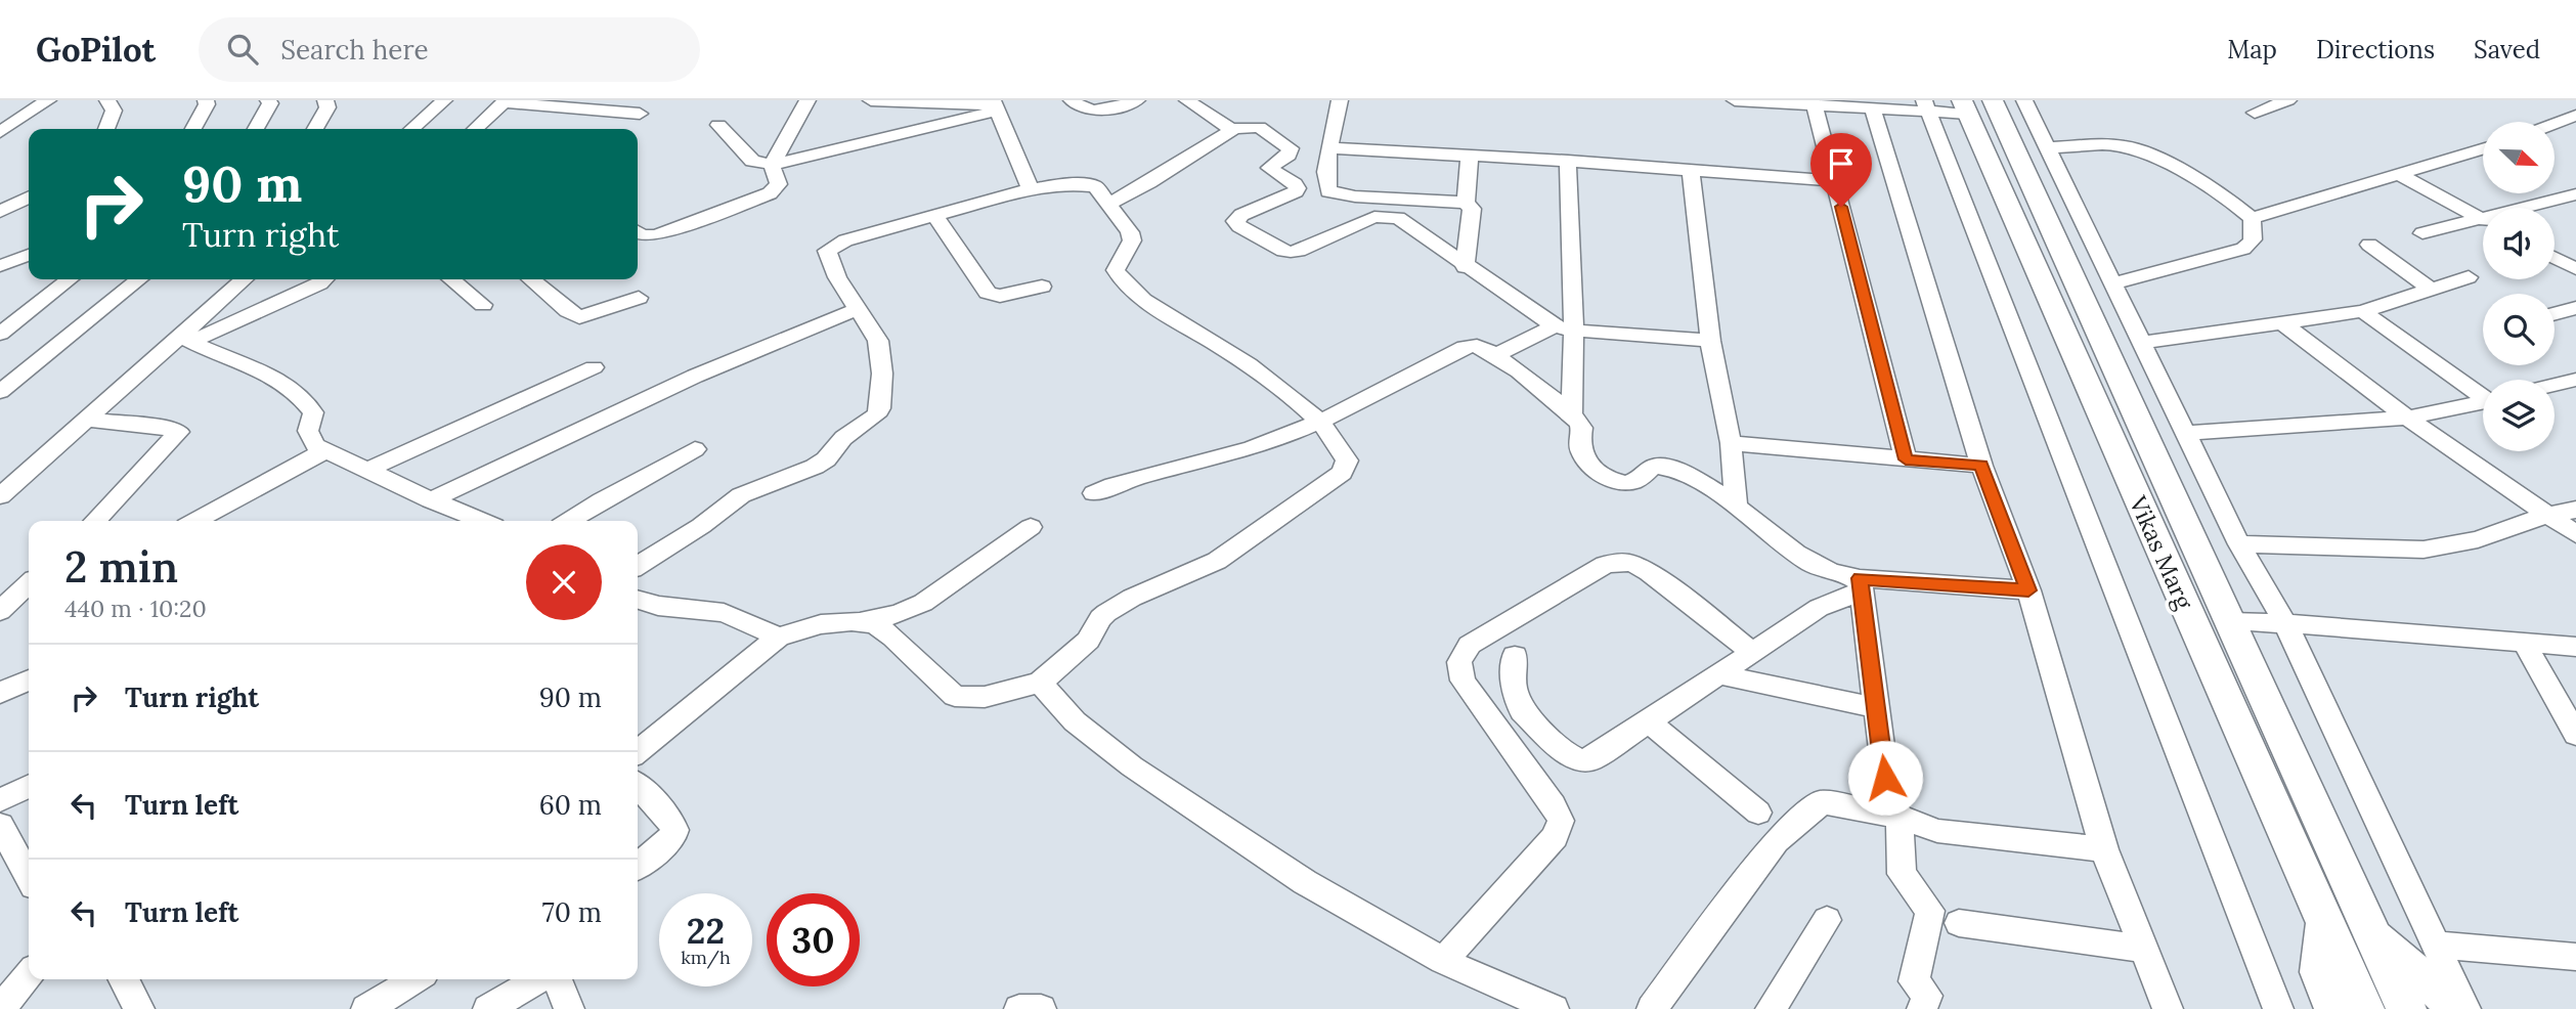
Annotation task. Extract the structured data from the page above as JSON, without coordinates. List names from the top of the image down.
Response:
{
  "streets": {
    "main road": ["Vikas Marg"]
  },
  "north": "bottom right",
  "page": {
    "header": "GoPilot",
    "search": "Search here",
    "nav": ["Map", "Directions", "Saved"],
    "turn": ["90 m", "Turn right"],
    "heading": ["2 min", "440 m · 10:20"],
    "list": [
      {
        "name": "Turn right",
        "value": "90 m"
      },
      {
        "name": "Turn left",
        "value": "60 m"
      },
      {
        "name": "Turn left",
        "value": "70 m"
      }
    ],
    "speed": "22 km/h",
    "limit": "30"
  }
}
